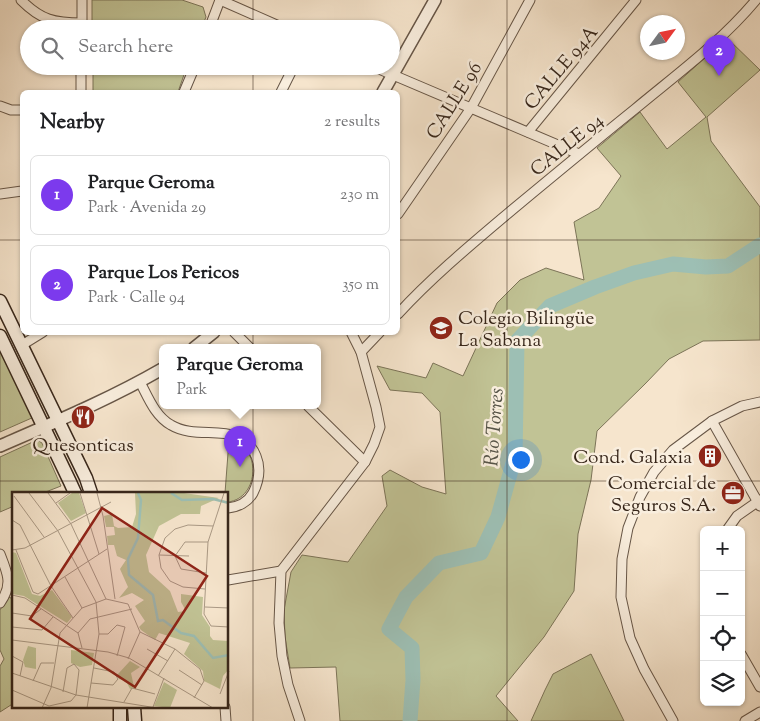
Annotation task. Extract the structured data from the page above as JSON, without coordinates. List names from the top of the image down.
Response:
{
  "streets": {
    "street": ["CALLE 94A", "CALLE 96", "CALLE 94"]
  },
  "water": ["Río Torres"],
  "places": {
    "school or university": ["Colegio Bilingüe La Sabana"],
    "restaurant": ["Quesonticas"],
    "building": ["Cond. Galaxia"],
    "office": ["Comercial de Seguros S.A."]
  },
  "north": "top right",
  "page": {
    "search": "Search here",
    "pins": ["2", "1"],
    "heading": ["Nearby", "2 results"],
    "list": [
      {
        "mark": "1",
        "name": "Parque Geroma",
        "note": "Park · Avenida 29",
        "value": "230 m"
      },
      {
        "mark": "2",
        "name": "Parque Los Pericos",
        "note": "Park · Calle 94",
        "value": "350 m"
      }
    ],
    "popup": ["Parque Geroma", "Park"],
    "map_buttons": ["+", "−"]
  }
}
